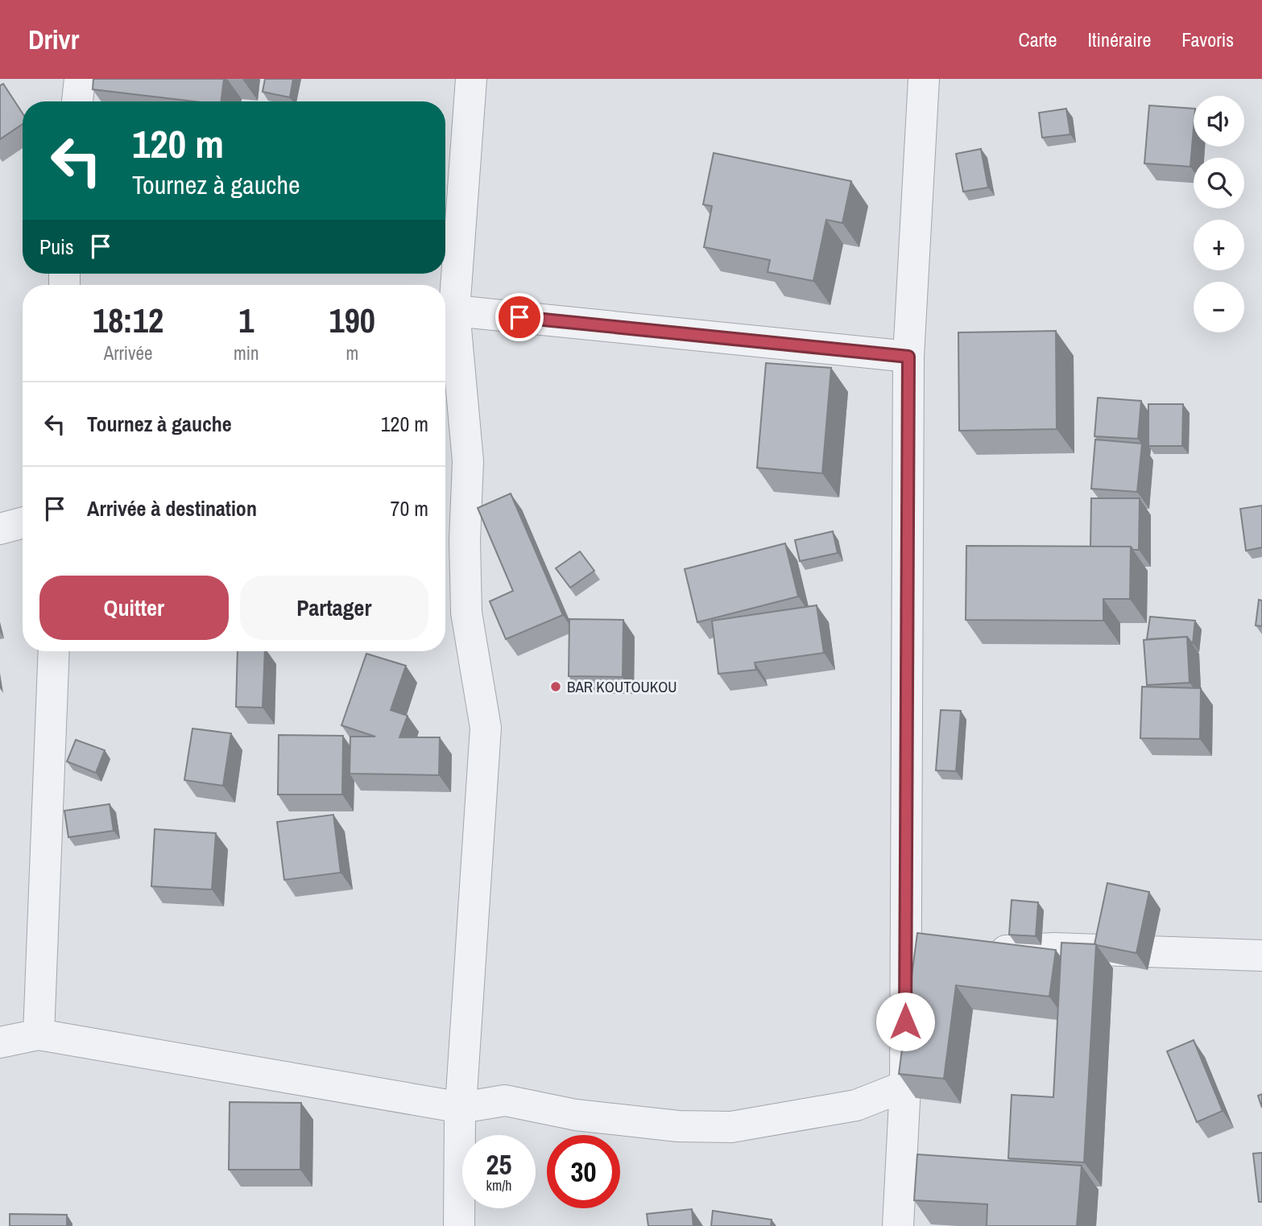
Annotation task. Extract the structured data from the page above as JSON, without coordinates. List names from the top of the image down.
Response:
{
  "places": ["BAR KOUTOUKOU"],
  "page": {
    "header": "Drivr",
    "nav": ["Carte", "Itinéraire", "Favoris"],
    "map_buttons": ["+", "−"],
    "turn": ["120 m", "Tournez à gauche"],
    "then": "Puis",
    "eta": [
      "18:12",
      "Arrivée",
      "1",
      "min",
      "190",
      "m"
    ],
    "list": [
      {
        "name": "Tournez à gauche",
        "value": "120 m"
      },
      {
        "name": "Arrivée à destination",
        "value": "70 m"
      }
    ],
    "buttons": ["Quitter", "Partager"],
    "speed": "25 km/h",
    "limit": "30"
  }
}
